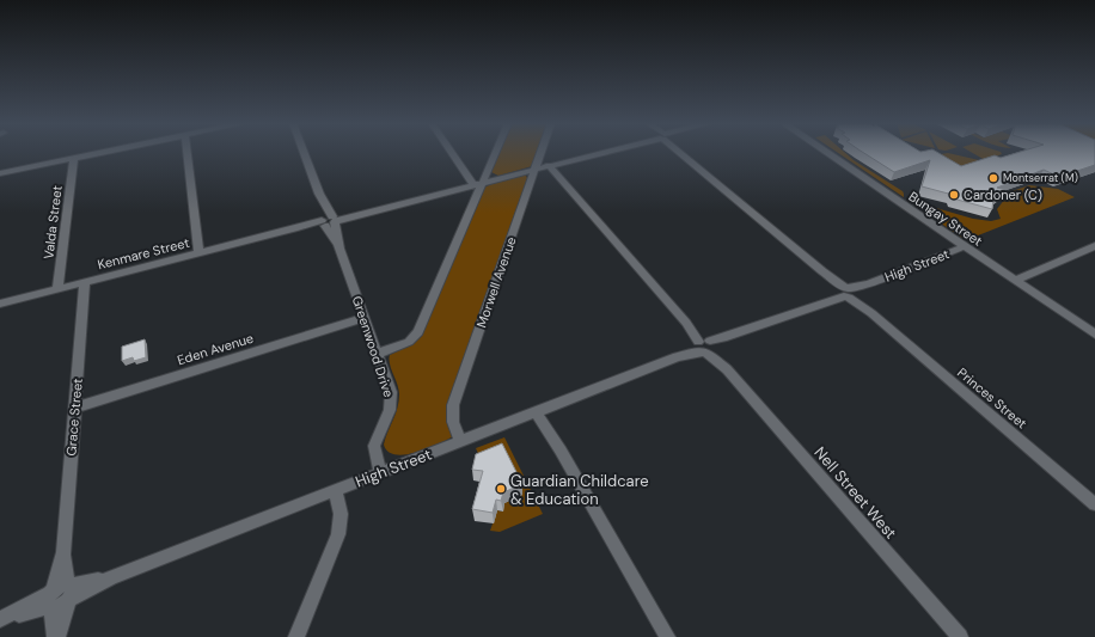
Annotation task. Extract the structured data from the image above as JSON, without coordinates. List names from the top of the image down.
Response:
{
  "streets": {
    "street": [
      "Bungay Street",
      "Valda Street",
      "Kenmare Street",
      "High Street",
      "Morwell Avenue",
      "Greenwood Drive",
      "Eden Avenue",
      "Princes Street",
      "Grace Street",
      "Nell Street West"
    ]
  },
  "crossings": [
    ["Bungay Street", "High Street"],
    ["Valda Street", "Kenmare Street"],
    ["Kenmare Street", "Greenwood Drive"],
    ["Kenmare Street", "Grace Street"],
    ["High Street", "Morwell Avenue"],
    ["High Street", "Greenwood Drive"],
    ["High Street", "Princes Street"],
    ["High Street", "Grace Street"],
    ["High Street", "Nell Street West"],
    ["Greenwood Drive", "Eden Avenue"],
    ["Eden Avenue", "Grace Street"]
  ],
  "places": ["Montserrat (M)", "Cardoner (C)", "Guardian Childcare & Education"]
}
